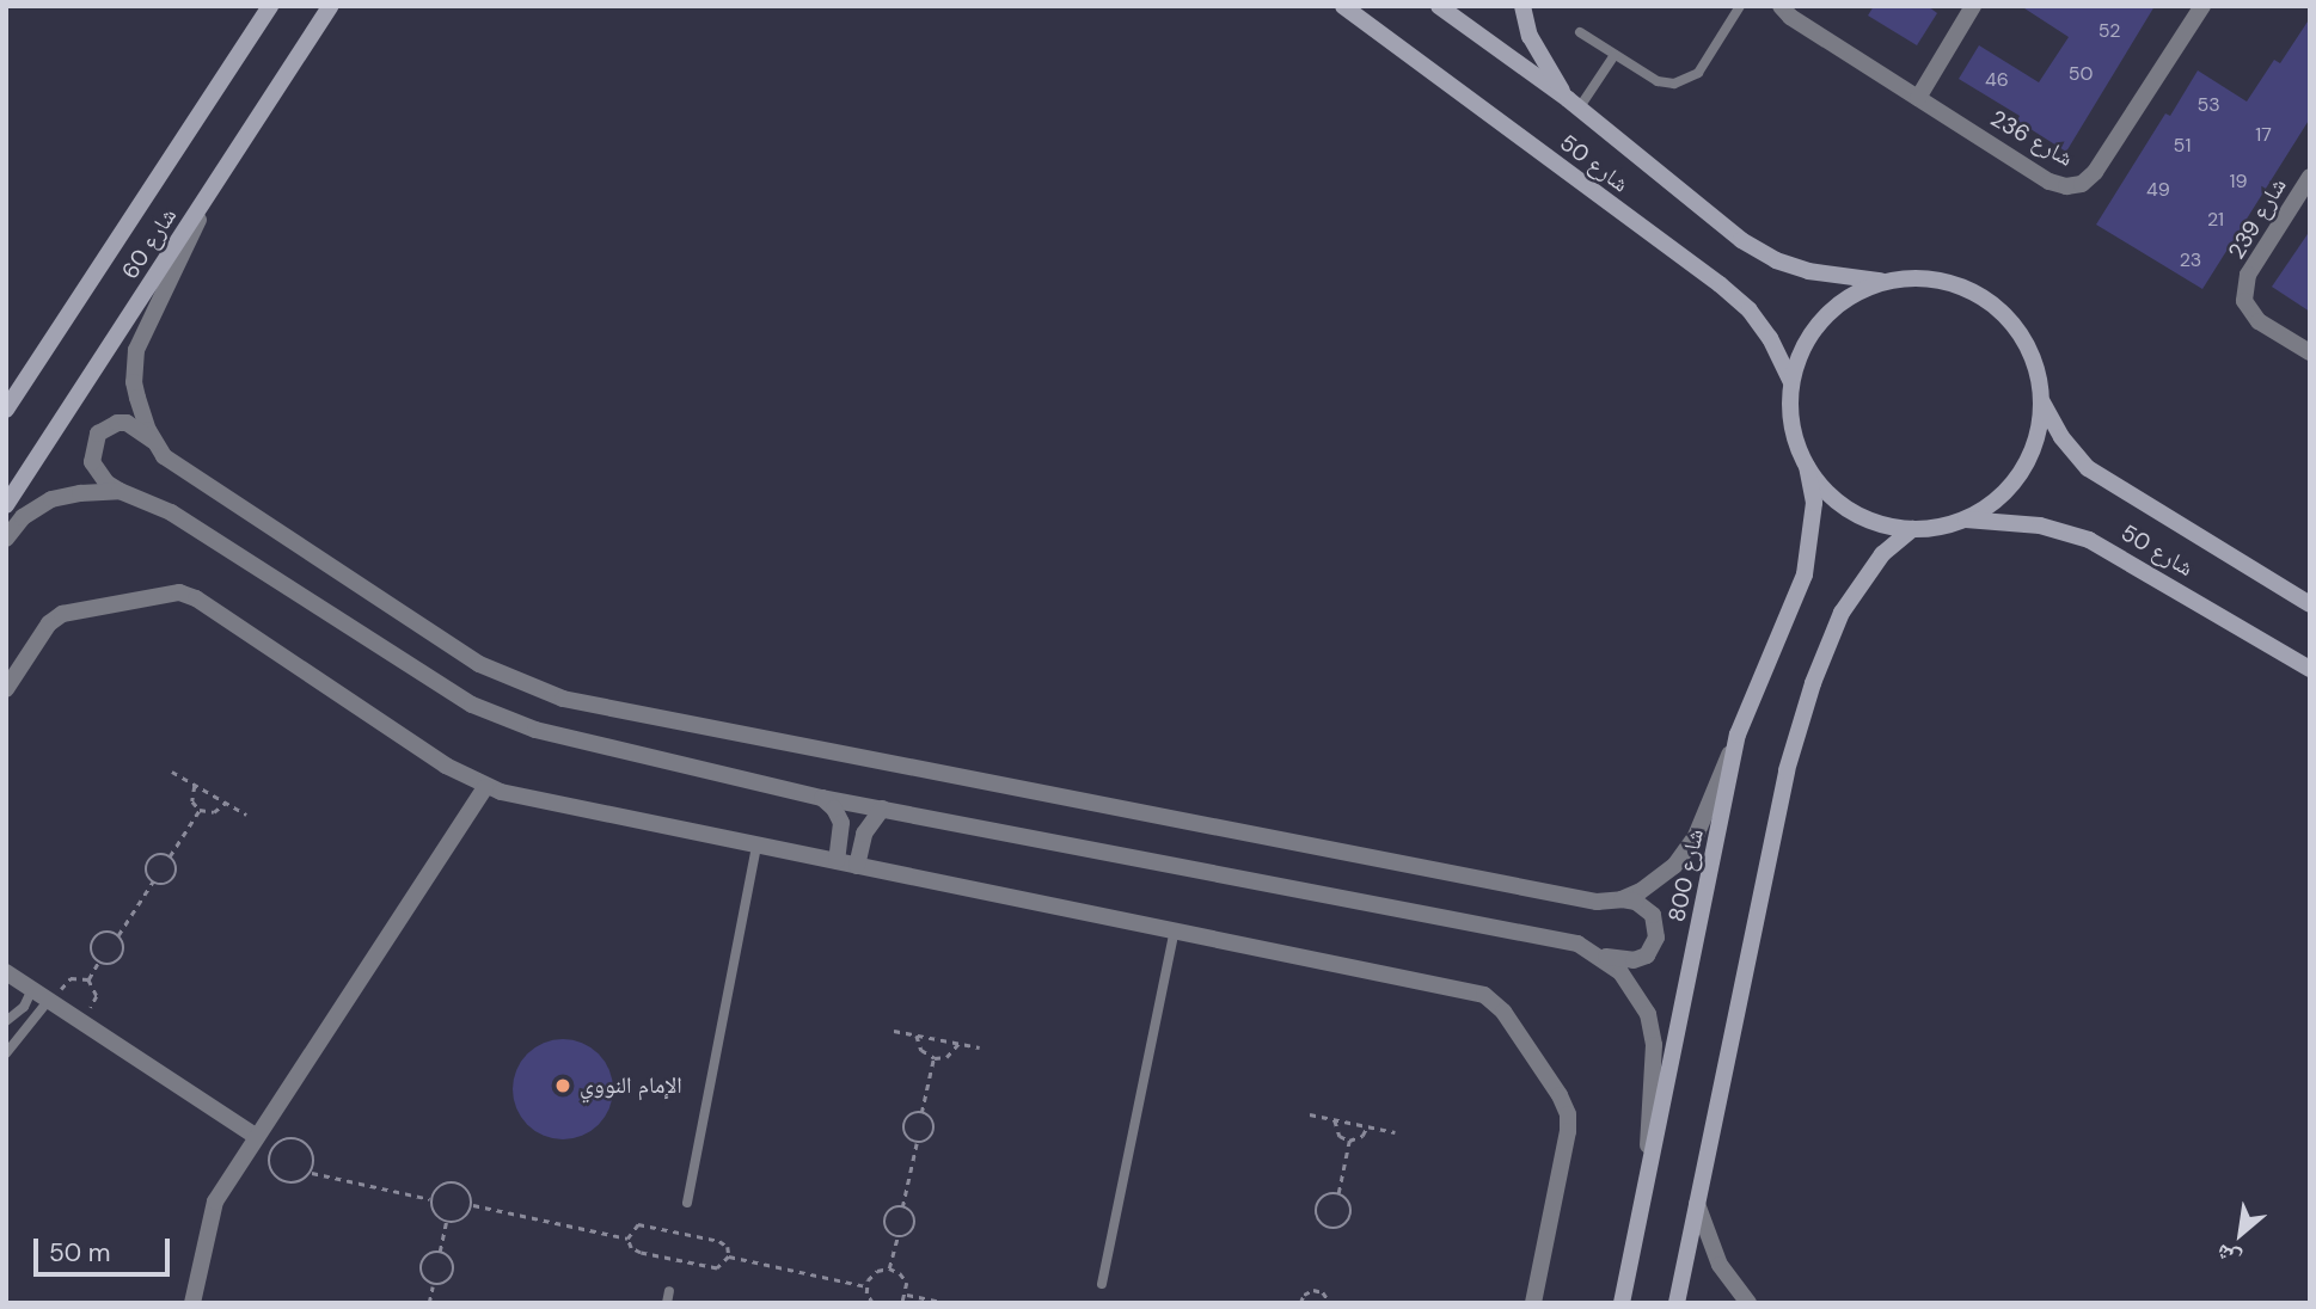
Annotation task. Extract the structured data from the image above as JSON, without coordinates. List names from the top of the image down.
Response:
{
  "streets": {
    "main road": ["شارع 50", "شارع 60", "شارع 800"],
    "street": ["شارع 236", "شارع 239"]
  },
  "crossings": [
    ["شارع 50", "شارع 800"]
  ],
  "places": ["الإمام النووي"],
  "house_numbers": [
    "52",
    "50",
    "46",
    "53",
    "17",
    "51",
    "19",
    "49",
    "21",
    "23"
  ],
  "scale_bar": "50 m",
  "north": "bottom left"
}
